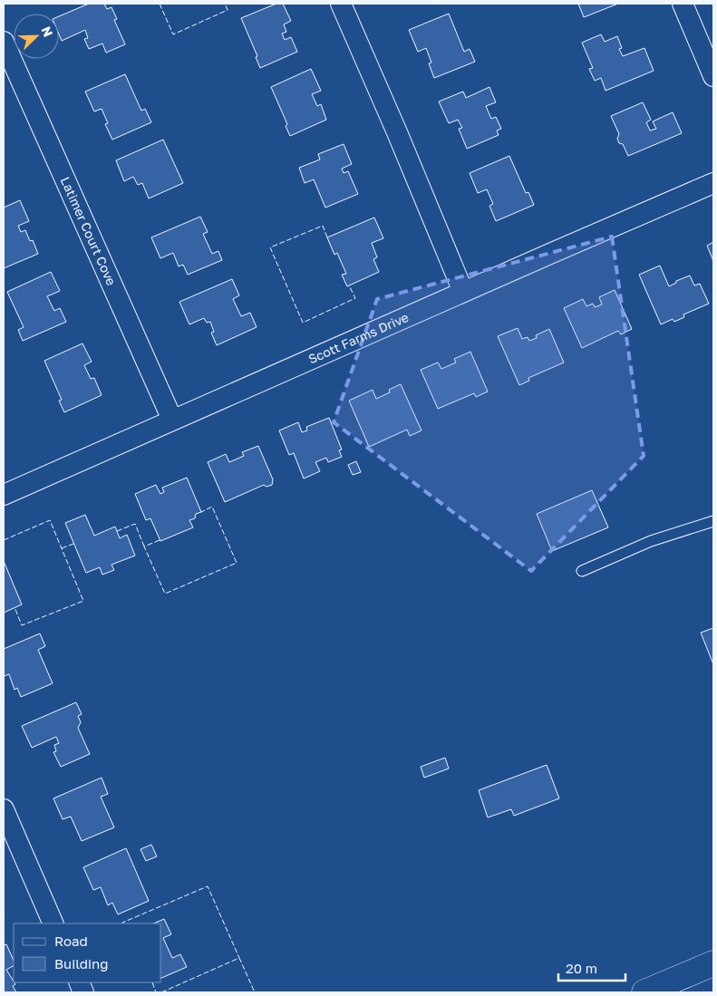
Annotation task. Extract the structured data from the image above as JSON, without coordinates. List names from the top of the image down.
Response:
{
  "streets": {
    "street": ["Latimer Court Cove", "Scott Farms Drive"]
  },
  "crossings": [
    ["Latimer Court Cove", "Scott Farms Drive"]
  ],
  "legend": ["Road", "Building"],
  "scale_bar": "20 m",
  "north": "top right"
}
